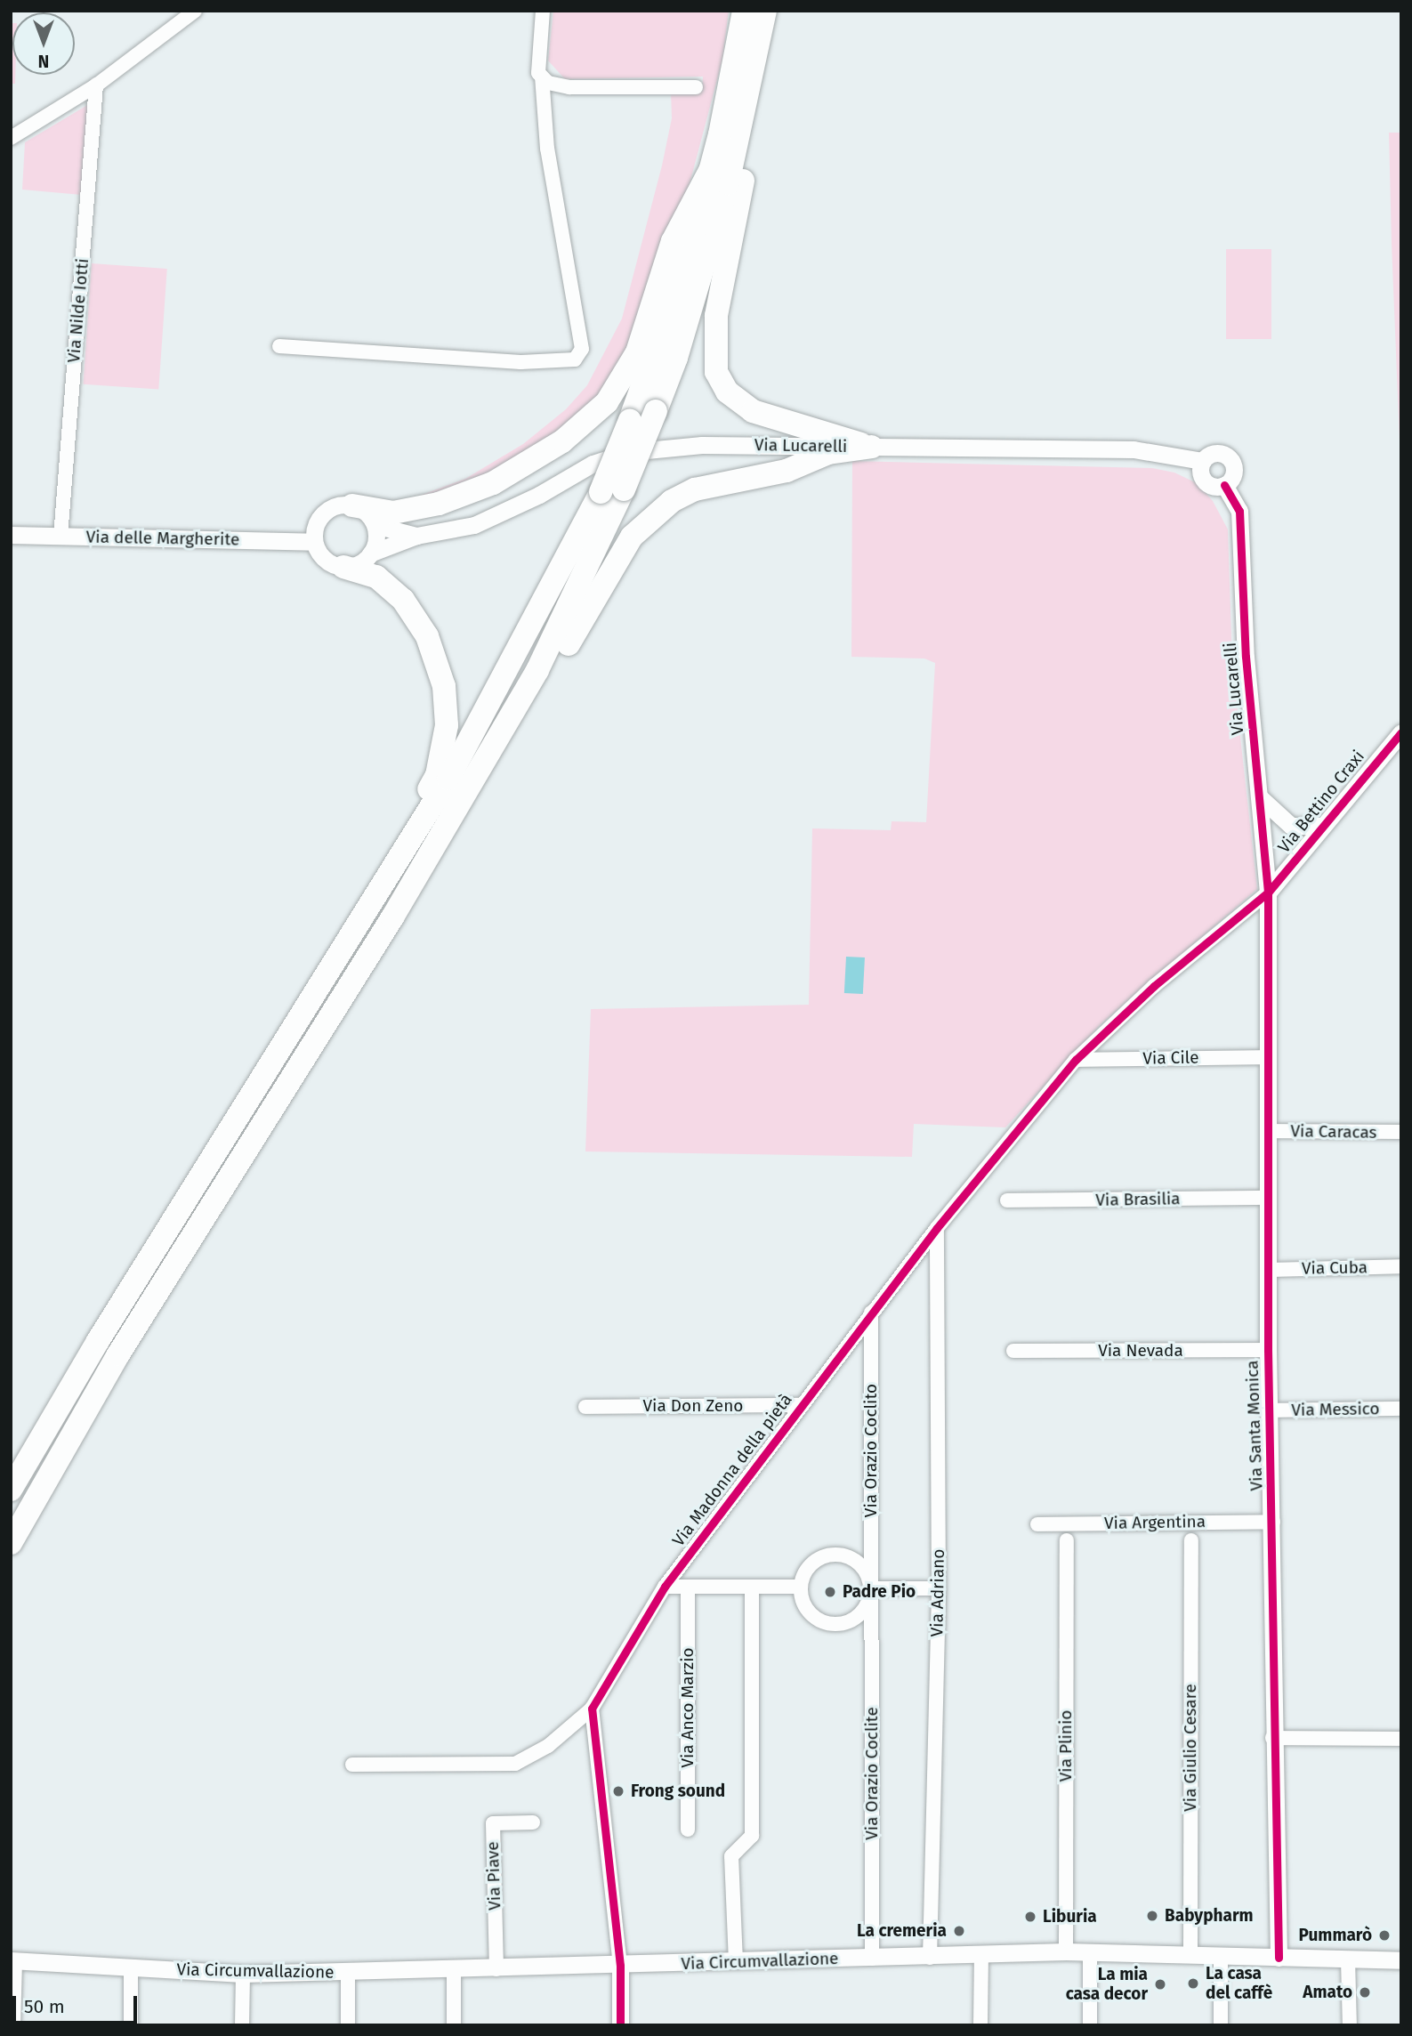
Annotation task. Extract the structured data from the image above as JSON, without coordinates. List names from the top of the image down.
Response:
{
  "streets": {
    "street": [
      "Via Nilde Iotti",
      "Via Lucarelli",
      "Via delle Margherite",
      "Via Bettino Craxi",
      "Via Cile",
      "Via Caracas",
      "Via Brasilia",
      "Via Cuba",
      "Via Nevada",
      "Via Don Zeno",
      "Via Messico",
      "Via Santa Monica",
      "Via Orazio Coclito",
      "Via Madonna della pietà",
      "Via Argentina",
      "Via Adriano",
      "Via Anco Marzio",
      "Via Plinio",
      "Via Giulio Cesare",
      "Via Orazio Coclite",
      "Via Piave",
      "Via Circumvallazione"
    ]
  },
  "crossings": [
    ["Via Nilde Iotti", "Via delle Margherite"],
    ["Via Lucarelli", "Via delle Margherite"],
    ["Via Lucarelli", "Via Bettino Craxi"],
    ["Via Lucarelli", "Via Santa Monica"],
    ["Via Lucarelli", "Via Madonna della pietà"],
    ["Via Bettino Craxi", "Via Santa Monica"],
    ["Via Bettino Craxi", "Via Madonna della pietà"],
    ["Via Cile", "Via Santa Monica"],
    ["Via Cile", "Via Madonna della pietà"],
    ["Via Caracas", "Via Santa Monica"],
    ["Via Brasilia", "Via Santa Monica"],
    ["Via Cuba", "Via Santa Monica"],
    ["Via Nevada", "Via Santa Monica"],
    ["Via Don Zeno", "Via Madonna della pietà"],
    ["Via Messico", "Via Santa Monica"],
    ["Via Santa Monica", "Via Madonna della pietà"],
    ["Via Santa Monica", "Via Argentina"],
    ["Via Santa Monica", "Via Circumvallazione"],
    ["Via Orazio Coclito", "Via Madonna della pietà"],
    ["Via Orazio Coclito", "Via Orazio Coclite"],
    ["Via Madonna della pietà", "Via Adriano"],
    ["Via Adriano", "Via Circumvallazione"],
    ["Via Plinio", "Via Circumvallazione"],
    ["Via Giulio Cesare", "Via Circumvallazione"],
    ["Via Orazio Coclite", "Via Circumvallazione"],
    ["Via Piave", "Via Circumvallazione"]
  ],
  "places": [
    "Padre Pio",
    "Frong sound",
    "Babypharm",
    "Liburia",
    "La cremeria",
    "Pummarò",
    "La casa del caffè",
    "La mia casa decor",
    "Amato"
  ],
  "scale_bar": "50 m",
  "north": "bottom"
}
